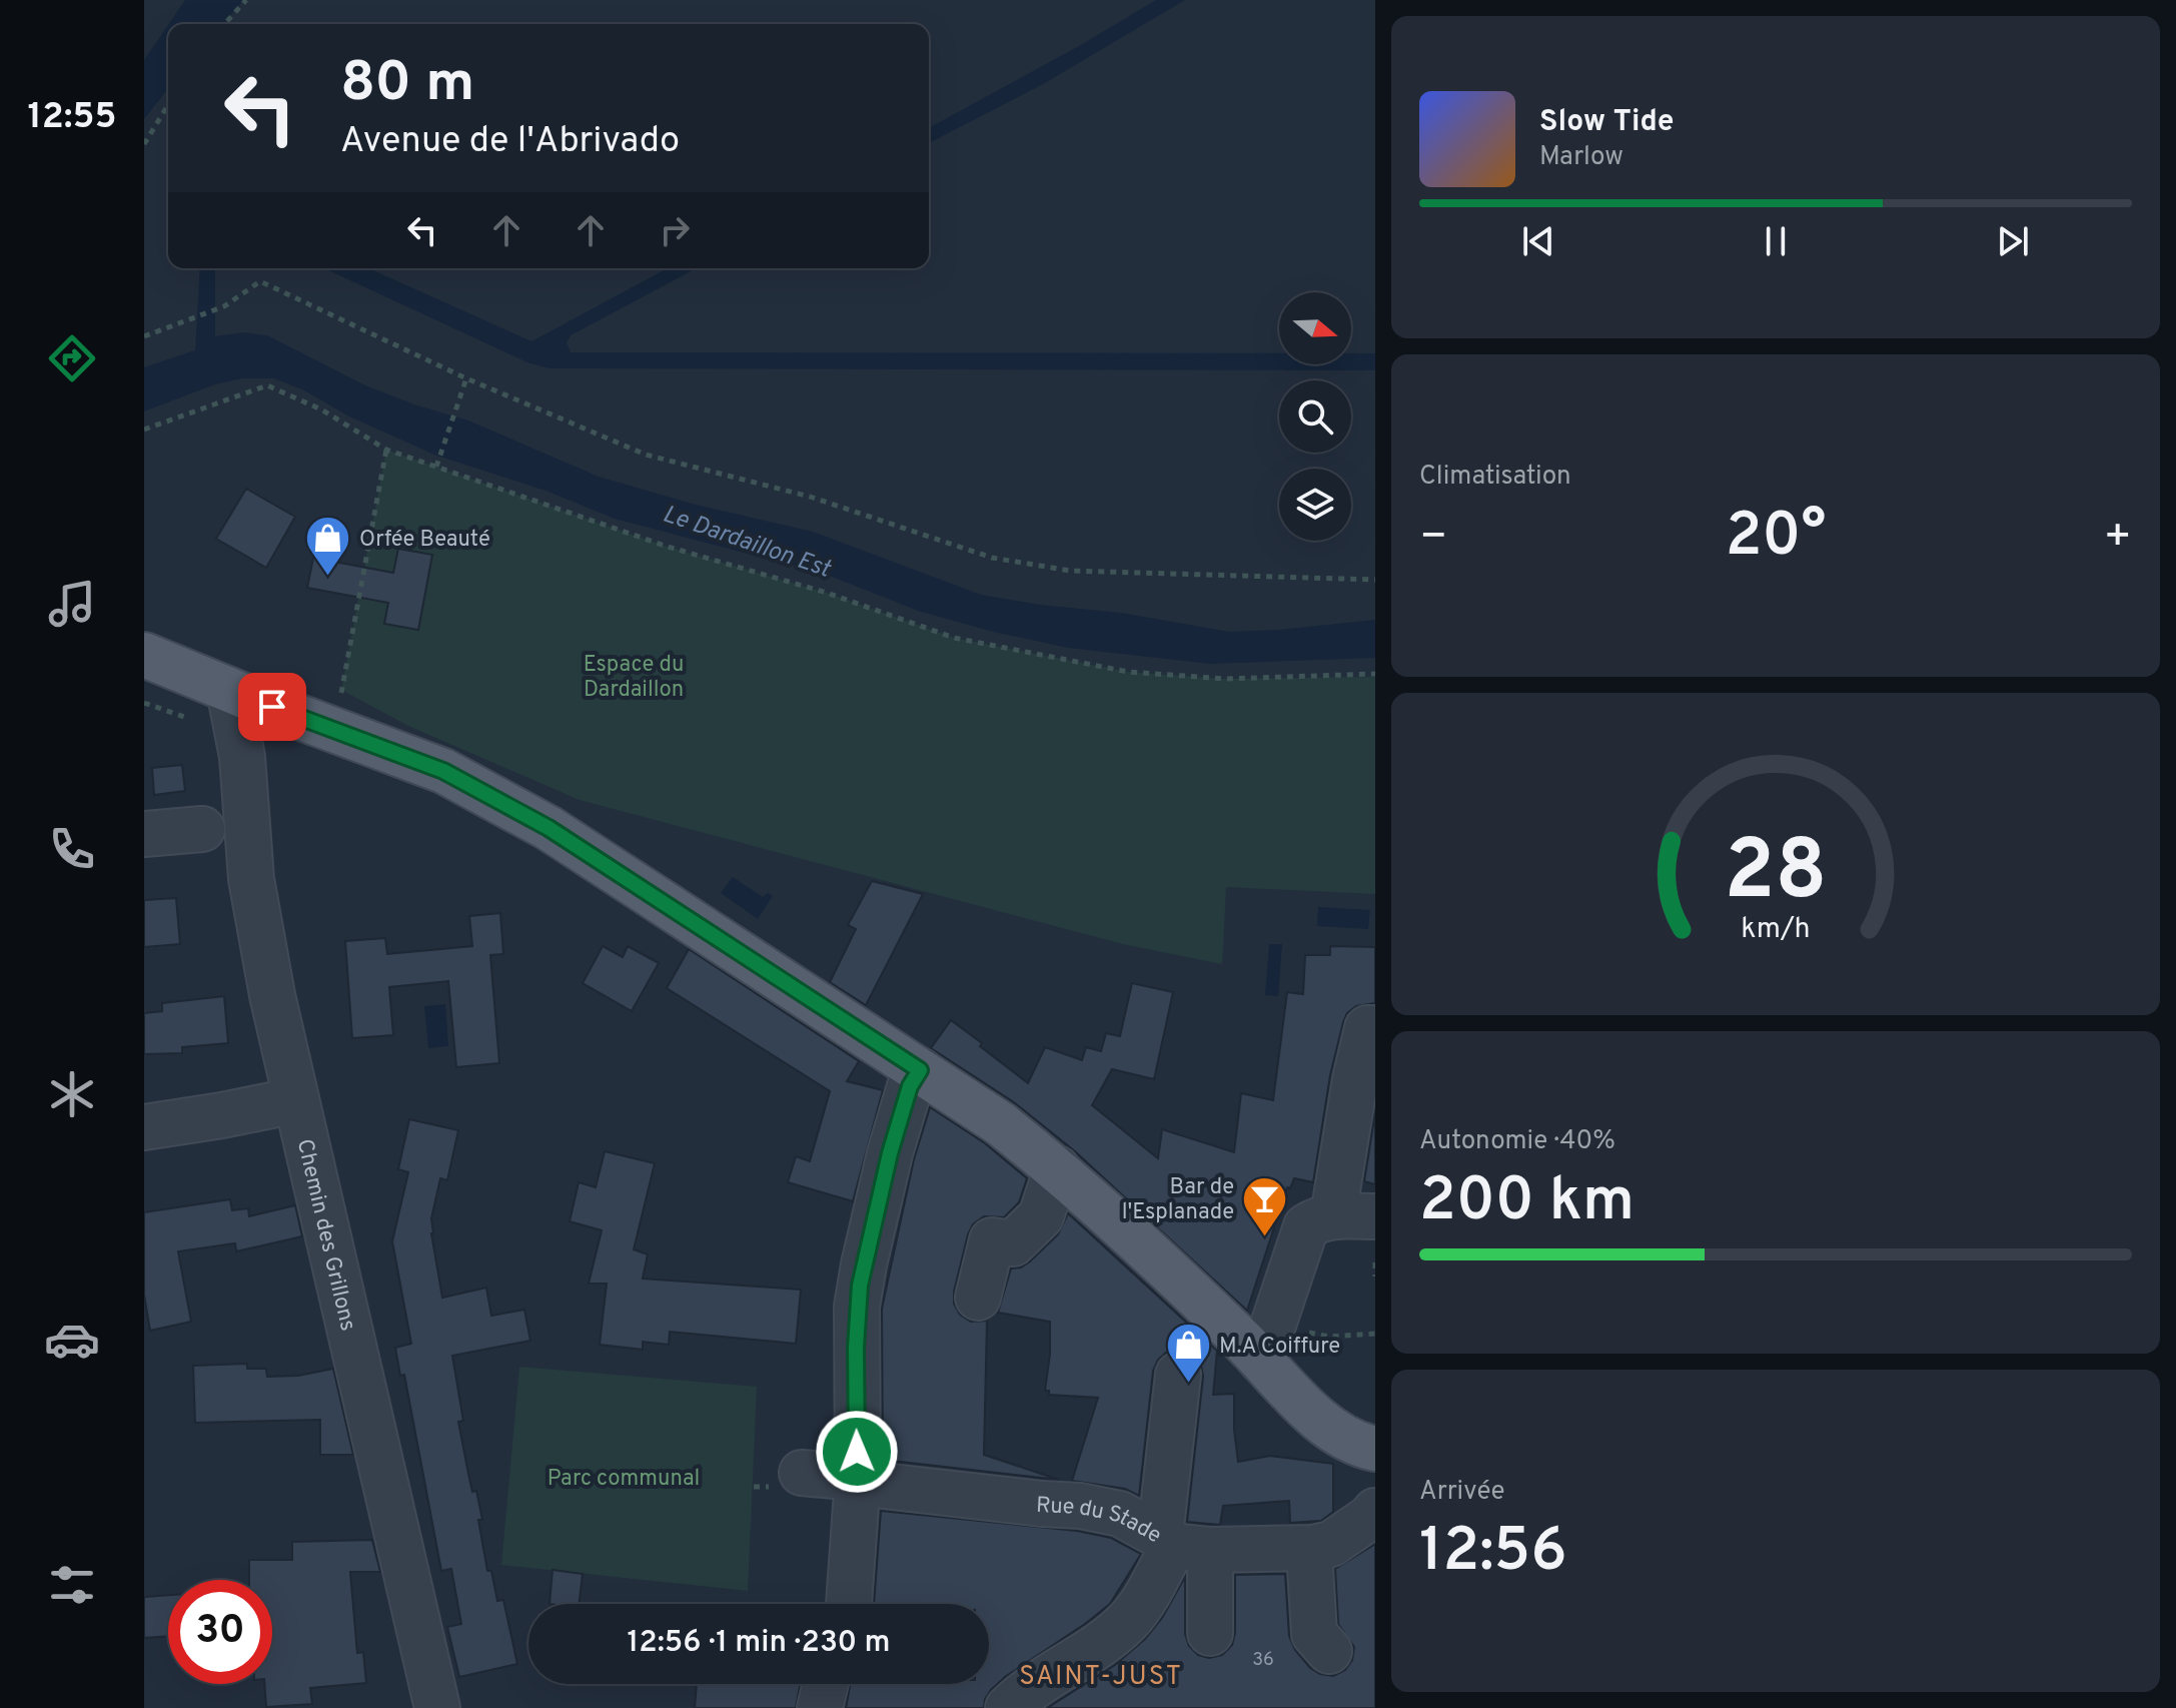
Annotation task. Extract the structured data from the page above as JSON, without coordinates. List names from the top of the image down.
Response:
{
  "streets": {
    "street": ["Chemin des Grillons", "Rue du Stade"]
  },
  "districts": ["SAINT-JUST"],
  "water": ["Le Dardaillon Est"],
  "parks": ["Espace du Dardaillon", "Parc communal"],
  "places": {
    "shop": ["Orfée Beauté", "M.A Coiffure"],
    "bar": ["Bar de l'Esplanade"]
  },
  "house_numbers": ["36"],
  "north": "right",
  "page": {
    "tabs": "12:55",
    "turn": ["80 m", "Avenue de l'Abrivado"],
    "song": ["Slow Tide", "Marlow"],
    "tile": [
      "Climatisation",
      ["Autonomie · 40%", "200 km"],
      ["Arrivée", "12:56"]
    ],
    "heat": ["−", "20°", "+"],
    "limit": "30",
    "trip": "12:56 · 1 min · 230 m",
    "gauge": ["28", "km/h"]
  }
}
